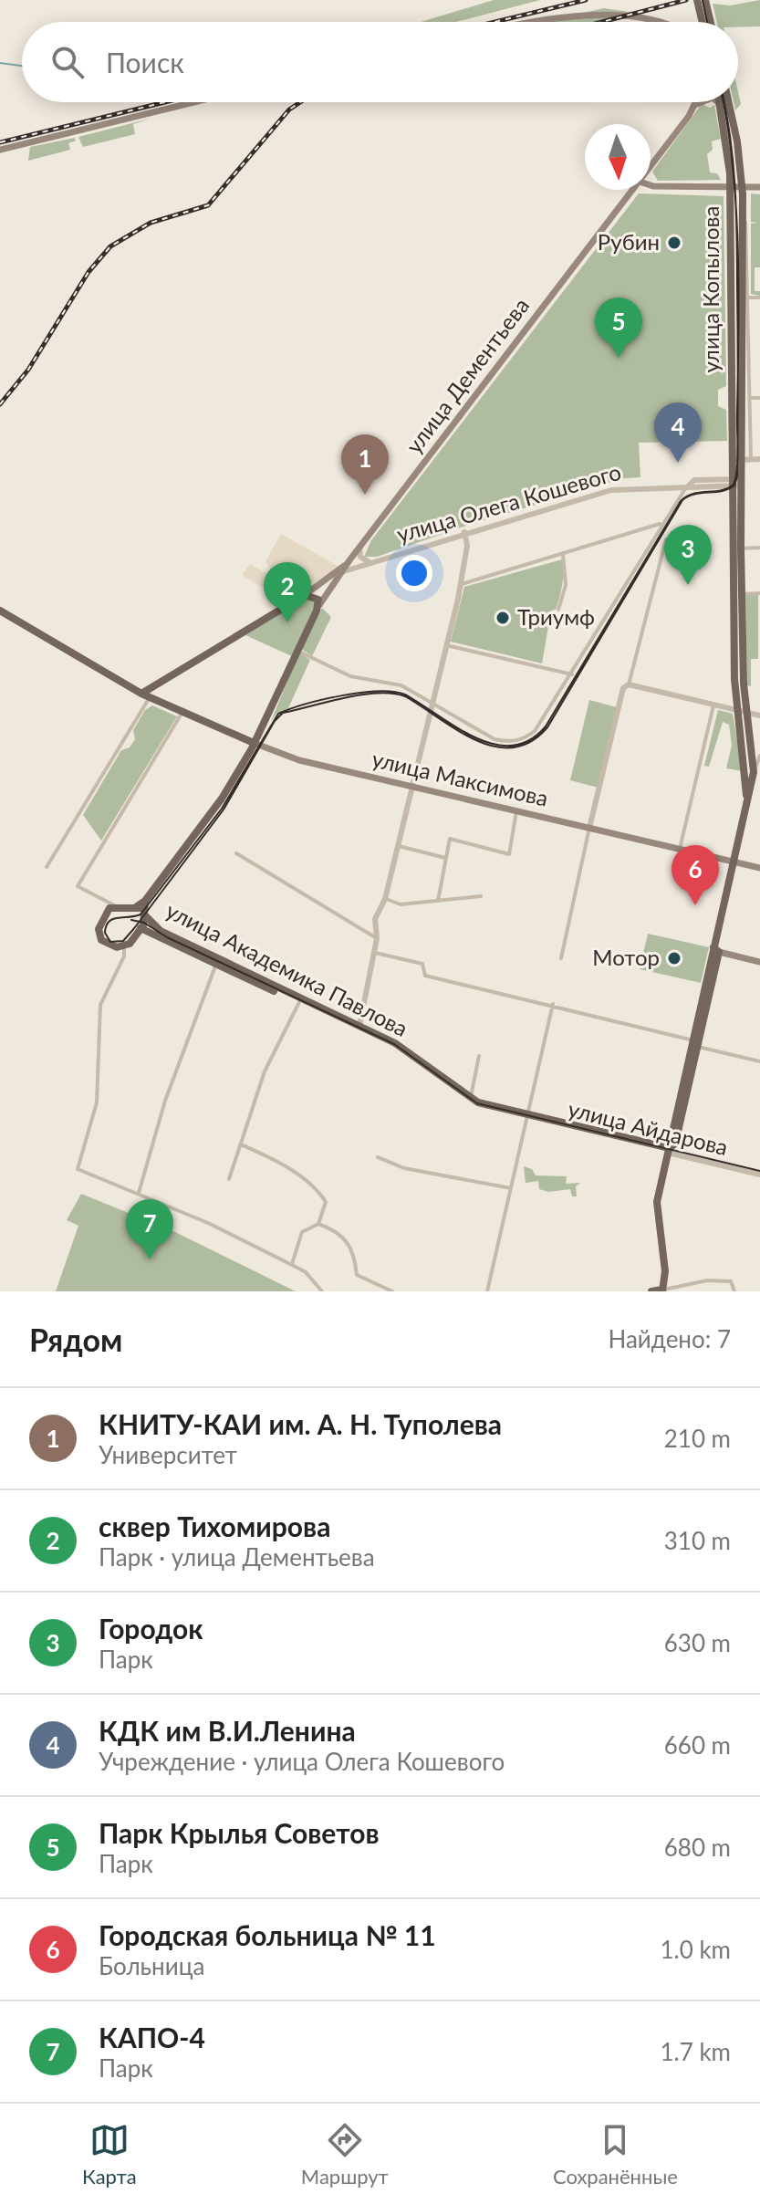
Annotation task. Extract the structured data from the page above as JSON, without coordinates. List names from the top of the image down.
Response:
{
  "streets": {
    "main road": [
      "улица Копылова",
      "улица Дементьева",
      "улица Максимова",
      "улица Академика Павлова",
      "улица Айдарова"
    ],
    "street": ["улица Олега Кошевого"]
  },
  "crossings": [
    ["улица Копылова", "улица Олега Кошевого"],
    ["улица Дементьева", "улица Олега Кошевого"],
    ["улица Дементьева", "улица Максимова"],
    ["улица Дементьева", "улица Академика Павлова"],
    ["улица Академика Павлова", "улица Айдарова"]
  ],
  "places": ["Рубин", "Триумф", "Мотор"],
  "north": "bottom",
  "page": {
    "search": "Поиск",
    "pins": [
      "5",
      "4",
      "1",
      "3",
      "2",
      "6",
      "7"
    ],
    "heading": ["Рядом", "Найдено: 7"],
    "list": [
      {
        "mark": "1",
        "name": "КНИТУ-КАИ им. А. Н. Туполева",
        "note": "Университет",
        "value": "210 m"
      },
      {
        "mark": "2",
        "name": "сквер Тихомирова",
        "note": "Парк · улица Дементьева",
        "value": "310 m"
      },
      {
        "mark": "3",
        "name": "Городок",
        "note": "Парк",
        "value": "630 m"
      },
      {
        "mark": "4",
        "name": "КДК им В.И.Ленина",
        "note": "Учреждение · улица Олега Кошевого",
        "value": "660 m"
      },
      {
        "mark": "5",
        "name": "Парк Крылья Советов",
        "note": "Парк",
        "value": "680 m"
      },
      {
        "mark": "6",
        "name": "Городская больница № 11",
        "note": "Больница",
        "value": "1.0 km"
      },
      {
        "mark": "7",
        "name": "КАПО-4",
        "note": "Парк",
        "value": "1.7 km"
      }
    ],
    "nav": ["Карта", "Маршрут", "Сохранённые"]
  }
}
